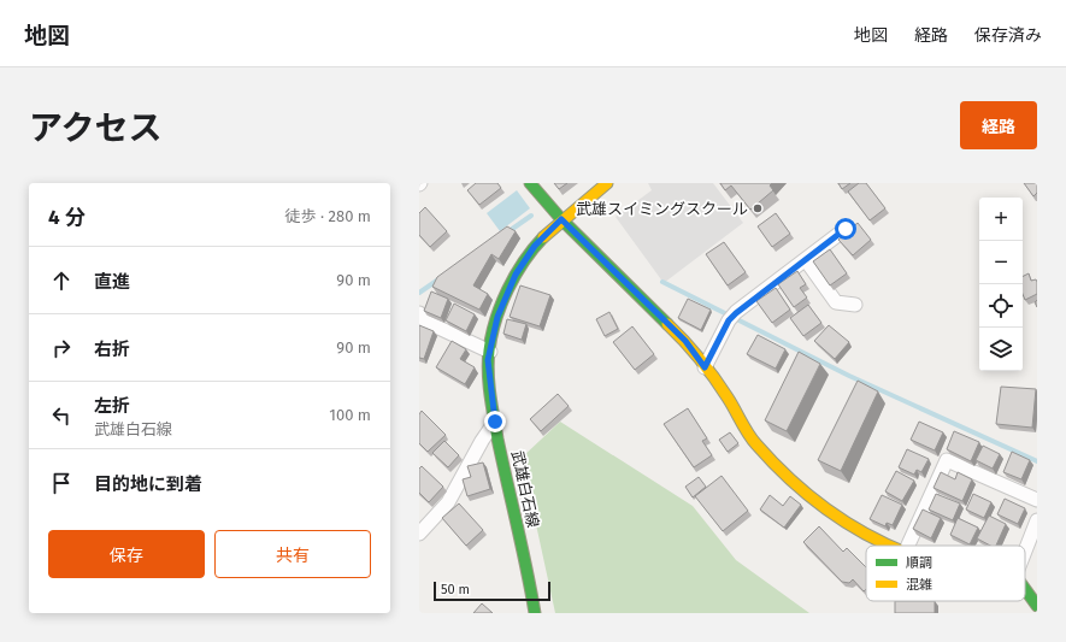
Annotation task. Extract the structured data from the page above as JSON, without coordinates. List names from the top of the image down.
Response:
{
  "streets": {
    "street": ["武雄白石線"]
  },
  "places": ["武雄スイミングスクール"],
  "legend": ["順調", "混雑"],
  "scale_bar": "50 m",
  "page": {
    "header": "地図",
    "nav": ["地図", "経路", "保存済み"],
    "title": "アクセス",
    "buttons": [
      "経路",
      ["保存", "共有"]
    ],
    "heading": ["4 分", "徒歩 · 280 m"],
    "map_buttons": ["+", "−"],
    "list": [
      ["直進", "90 m"],
      ["右折", "90 m"],
      ["左折", "武雄白石線", "100 m"],
      "目的地に到着"
    ],
    "scale": "50 m"
  }
}
